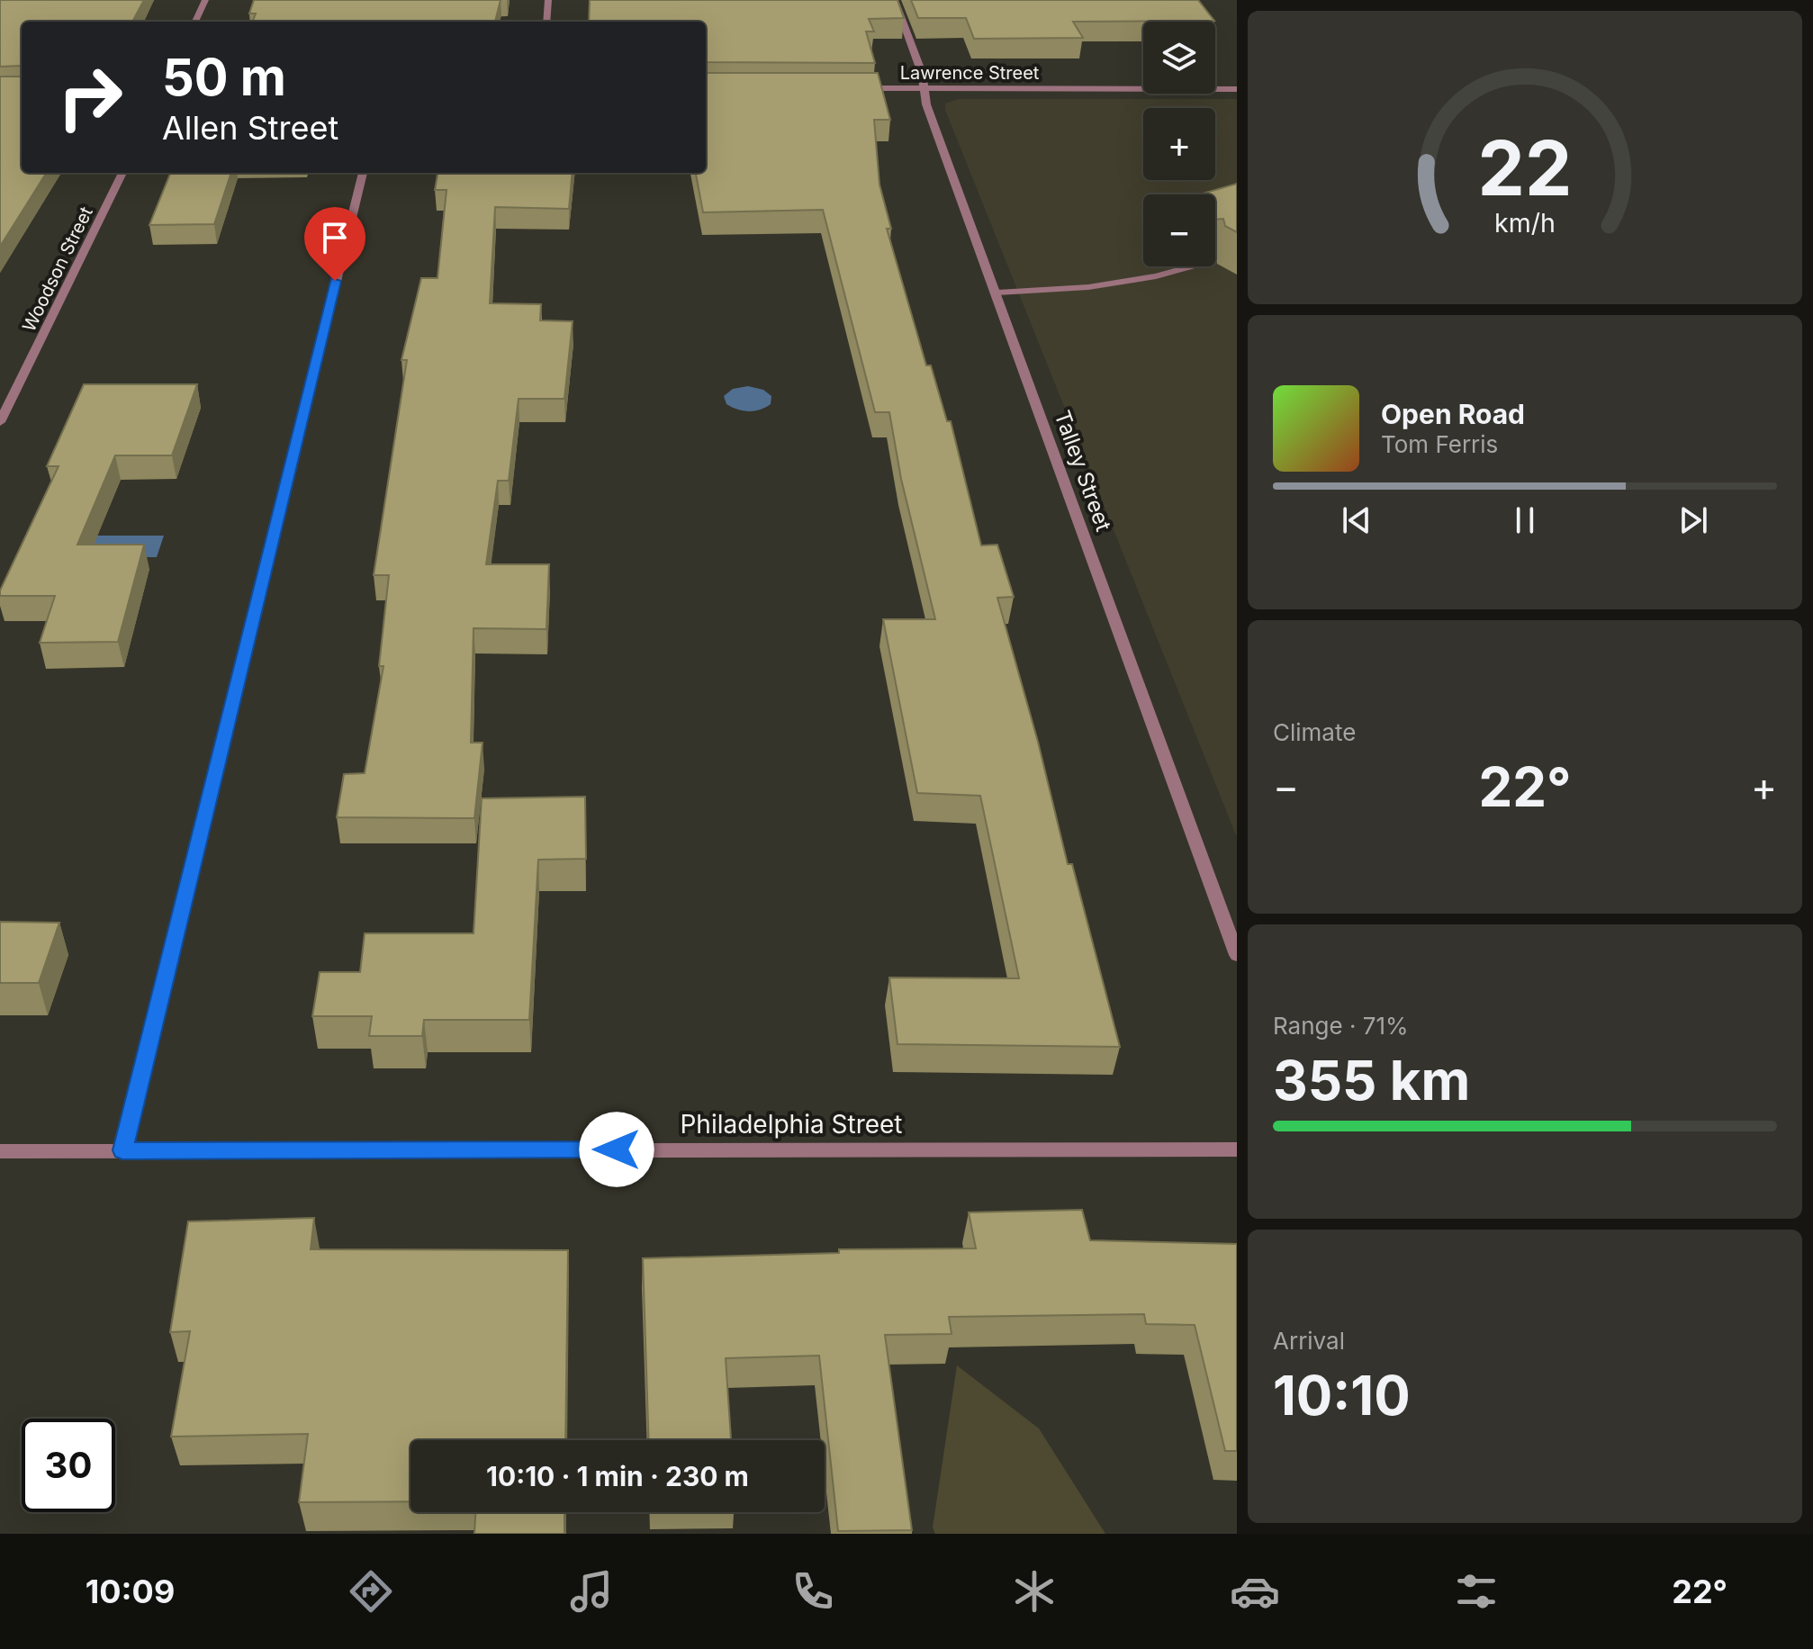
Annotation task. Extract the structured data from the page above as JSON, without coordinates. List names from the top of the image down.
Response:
{
  "streets": {
    "street": [
      "Lawrence Street",
      "Woodson Street",
      "Talley Street",
      "Philadelphia Street"
    ]
  },
  "crossings": [
    ["Lawrence Street", "Talley Street"]
  ],
  "page": {
    "map_buttons": ["+", "−"],
    "turn": ["50 m", "Allen Street"],
    "song": ["Open Road", "Tom Ferris"],
    "tile": [
      "Climate",
      ["Range · 71%", "355 km"],
      ["Arrival", "10:10"]
    ],
    "heat": ["−", "22°", "+"],
    "limit": "30",
    "trip": "10:10 · 1 min · 230 m",
    "tabs": ["10:09", "22°"],
    "gauge": ["22", "km/h"]
  }
}
